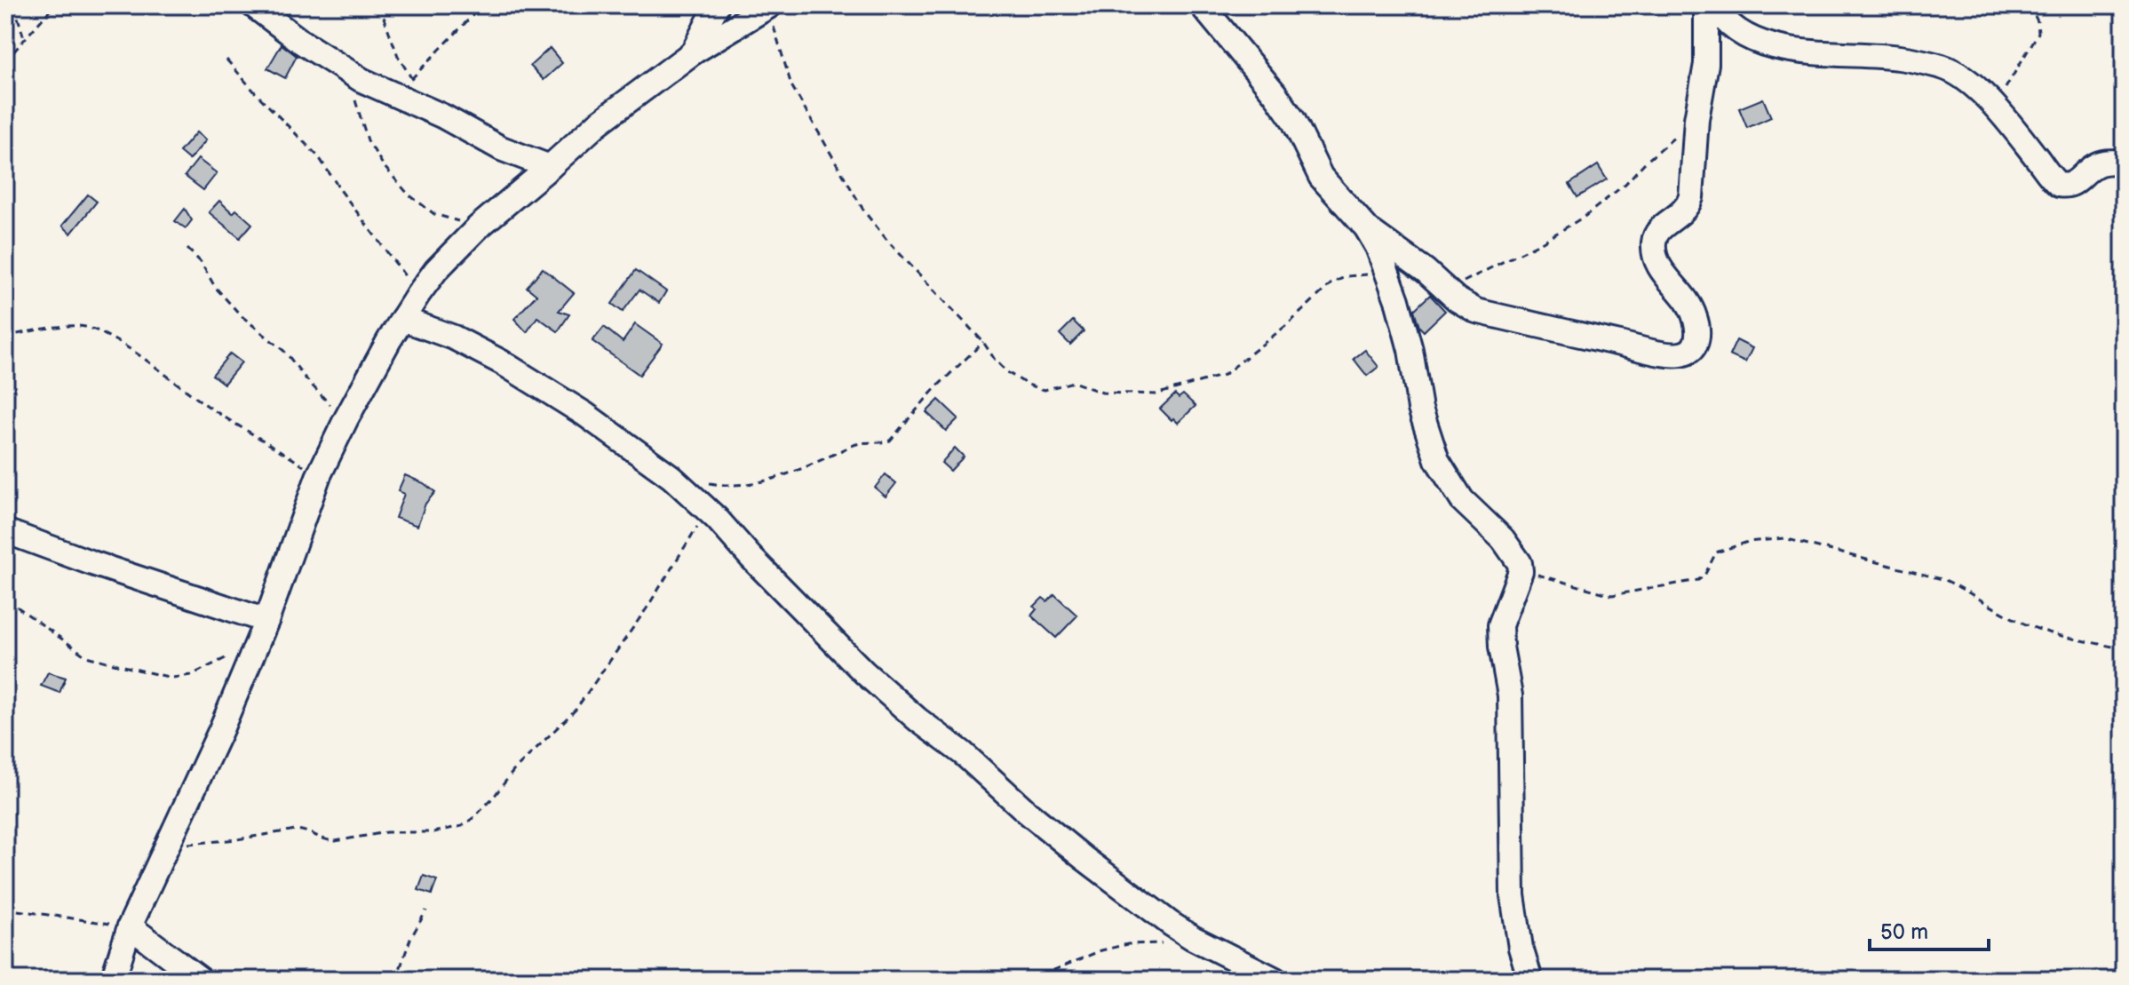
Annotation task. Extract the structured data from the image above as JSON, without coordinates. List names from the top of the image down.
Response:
{
  "scale_bar": "50 m"
}
